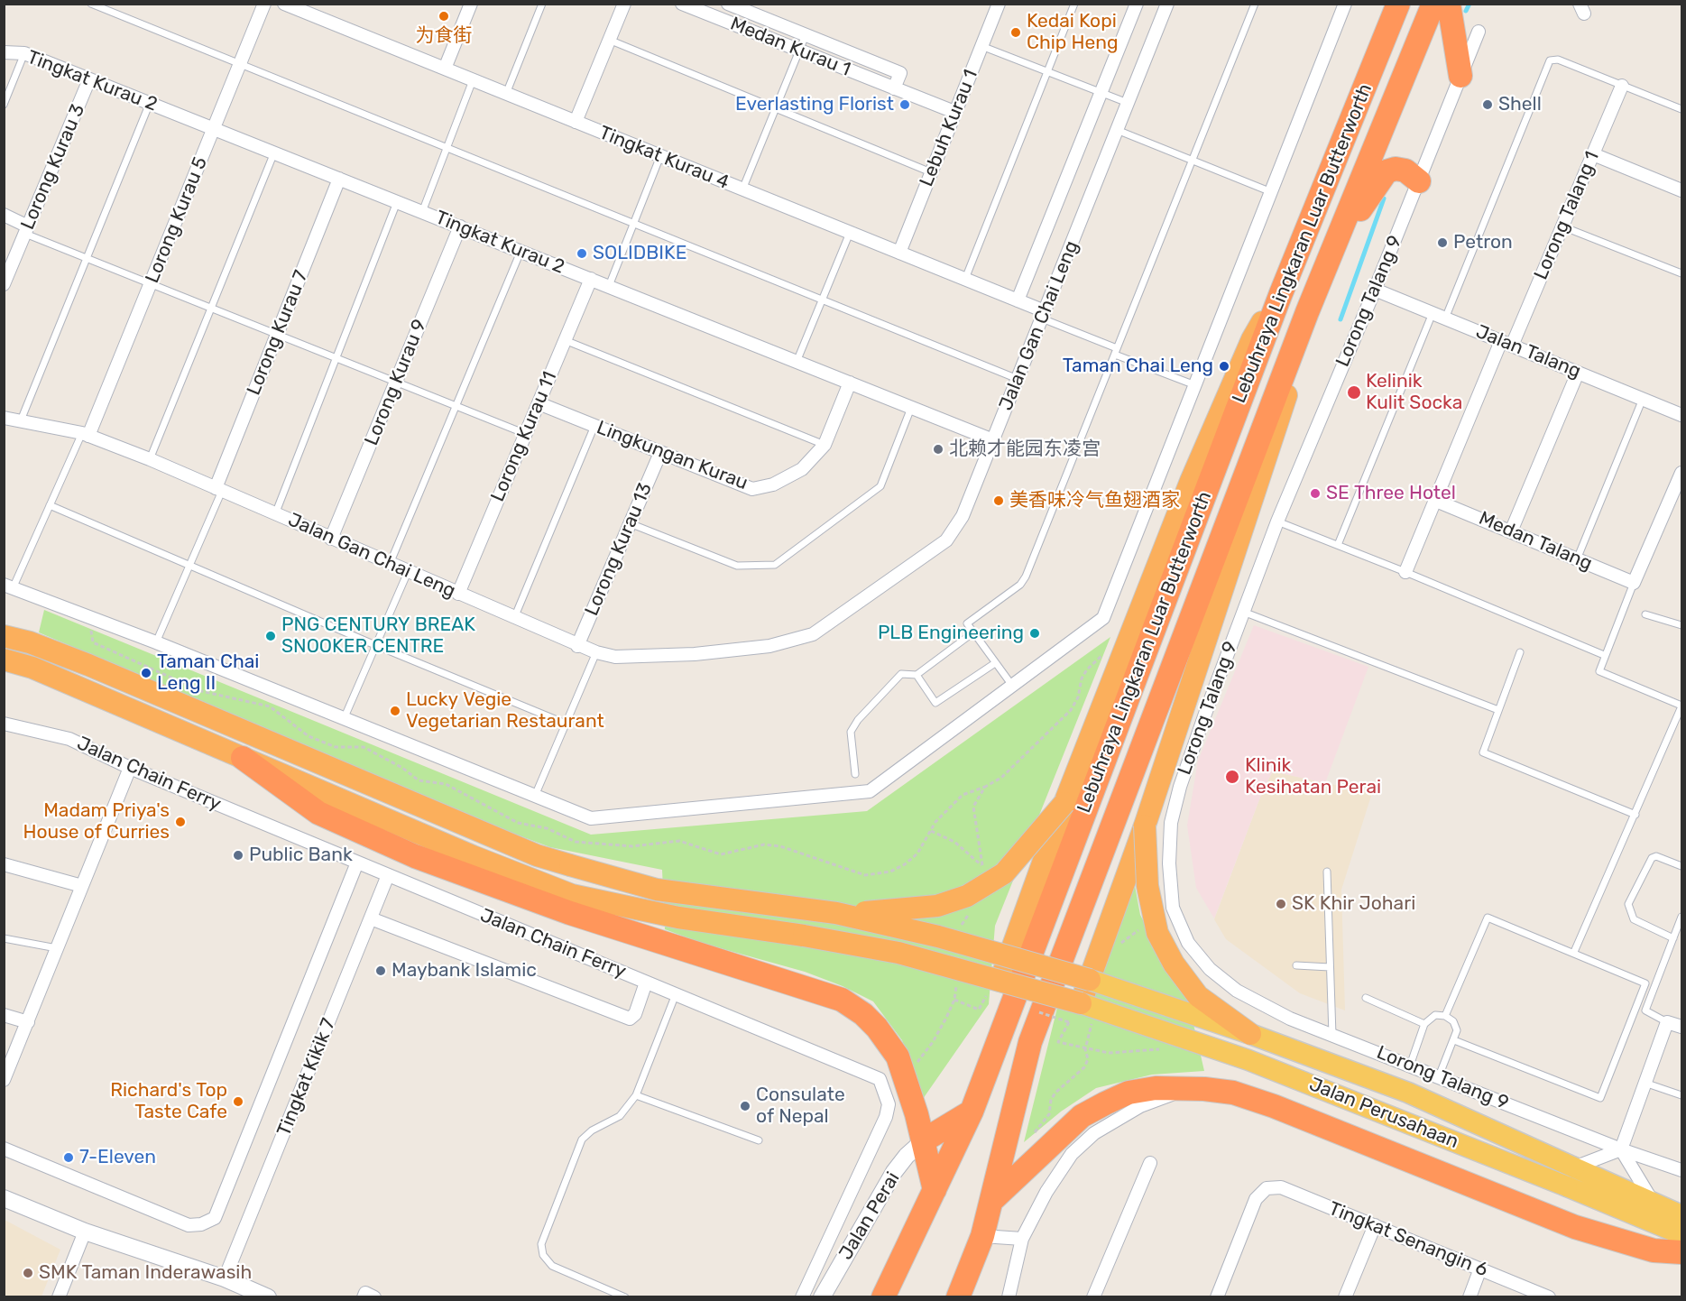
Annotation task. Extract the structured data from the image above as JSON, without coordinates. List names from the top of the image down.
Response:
{
  "streets": {
    "highway": ["Lebuhraya Lingkaran Luar Butterworth"],
    "main road": ["Jalan Perusahaan"],
    "street": [
      "Medan Kurau 1",
      "Tingkat Kurau 2",
      "Lebuh Kurau 1",
      "Tingkat Kurau 4",
      "Lorong Kurau 3",
      "Lorong Talang 1",
      "Lorong Kurau 5",
      "Lorong Talang 9",
      "Jalan Gan Chai Leng",
      "Lorong Kurau 7",
      "Jalan Talang",
      "Lorong Kurau 9",
      "Lorong Kurau 11",
      "Lingkungan Kurau",
      "Medan Talang",
      "Lorong Kurau 13",
      "Jalan Chain Ferry",
      "Tingkat Kikik 7",
      "Jalan Perai",
      "Tingkat Senangin 6"
    ]
  },
  "crossings": [
    ["Medan Kurau 1", "Lebuh Kurau 1"],
    ["Tingkat Kurau 2", "Lorong Kurau 3"],
    ["Tingkat Kurau 2", "Lorong Kurau 5"],
    ["Tingkat Kurau 2", "Jalan Gan Chai Leng"],
    ["Tingkat Kurau 2", "Lorong Kurau 7"],
    ["Tingkat Kurau 2", "Lorong Kurau 9"],
    ["Tingkat Kurau 2", "Lorong Kurau 11"],
    ["Tingkat Kurau 2", "Lingkungan Kurau"],
    ["Lebuh Kurau 1", "Tingkat Kurau 4"],
    ["Tingkat Kurau 4", "Jalan Gan Chai Leng"],
    ["Lorong Talang 1", "Jalan Talang"],
    ["Lorong Talang 1", "Medan Talang"],
    ["Lorong Kurau 5", "Jalan Gan Chai Leng"],
    ["Lorong Talang 9", "Jalan Talang"],
    ["Jalan Gan Chai Leng", "Lorong Kurau 7"],
    ["Jalan Gan Chai Leng", "Lorong Kurau 9"],
    ["Jalan Gan Chai Leng", "Lorong Kurau 11"],
    ["Jalan Gan Chai Leng", "Lorong Kurau 13"],
    ["Lorong Kurau 11", "Lingkungan Kurau"],
    ["Lingkungan Kurau", "Lorong Kurau 13"],
    ["Jalan Chain Ferry", "Tingkat Kikik 7"]
  ],
  "places": [
    "为食街",
    "Kedai Kopi Chip Heng",
    "Everlasting Florist",
    "Shell",
    "Petron",
    "SOLIDBIKE",
    "Taman Chai Leng",
    "Kelinik Kulit Socka",
    "北赖才能园东凌宫",
    "SE Three Hotel",
    "美香味冷气鱼翅酒家",
    "PLB Engineering",
    "PNG CENTURY BREAK SNOOKER CENTRE",
    "Taman Chai Leng II",
    "Lucky Vegie Vegetarian Restaurant",
    "Klinik Kesihatan Perai",
    "Madam Priya's House of Curries",
    "Public Bank",
    "SK Khir Johari",
    "Maybank Islamic",
    "Richard's Top Taste Cafe",
    "Consulate of Nepal",
    "7-Eleven",
    "SMK Taman Inderawasih"
  ]
}
